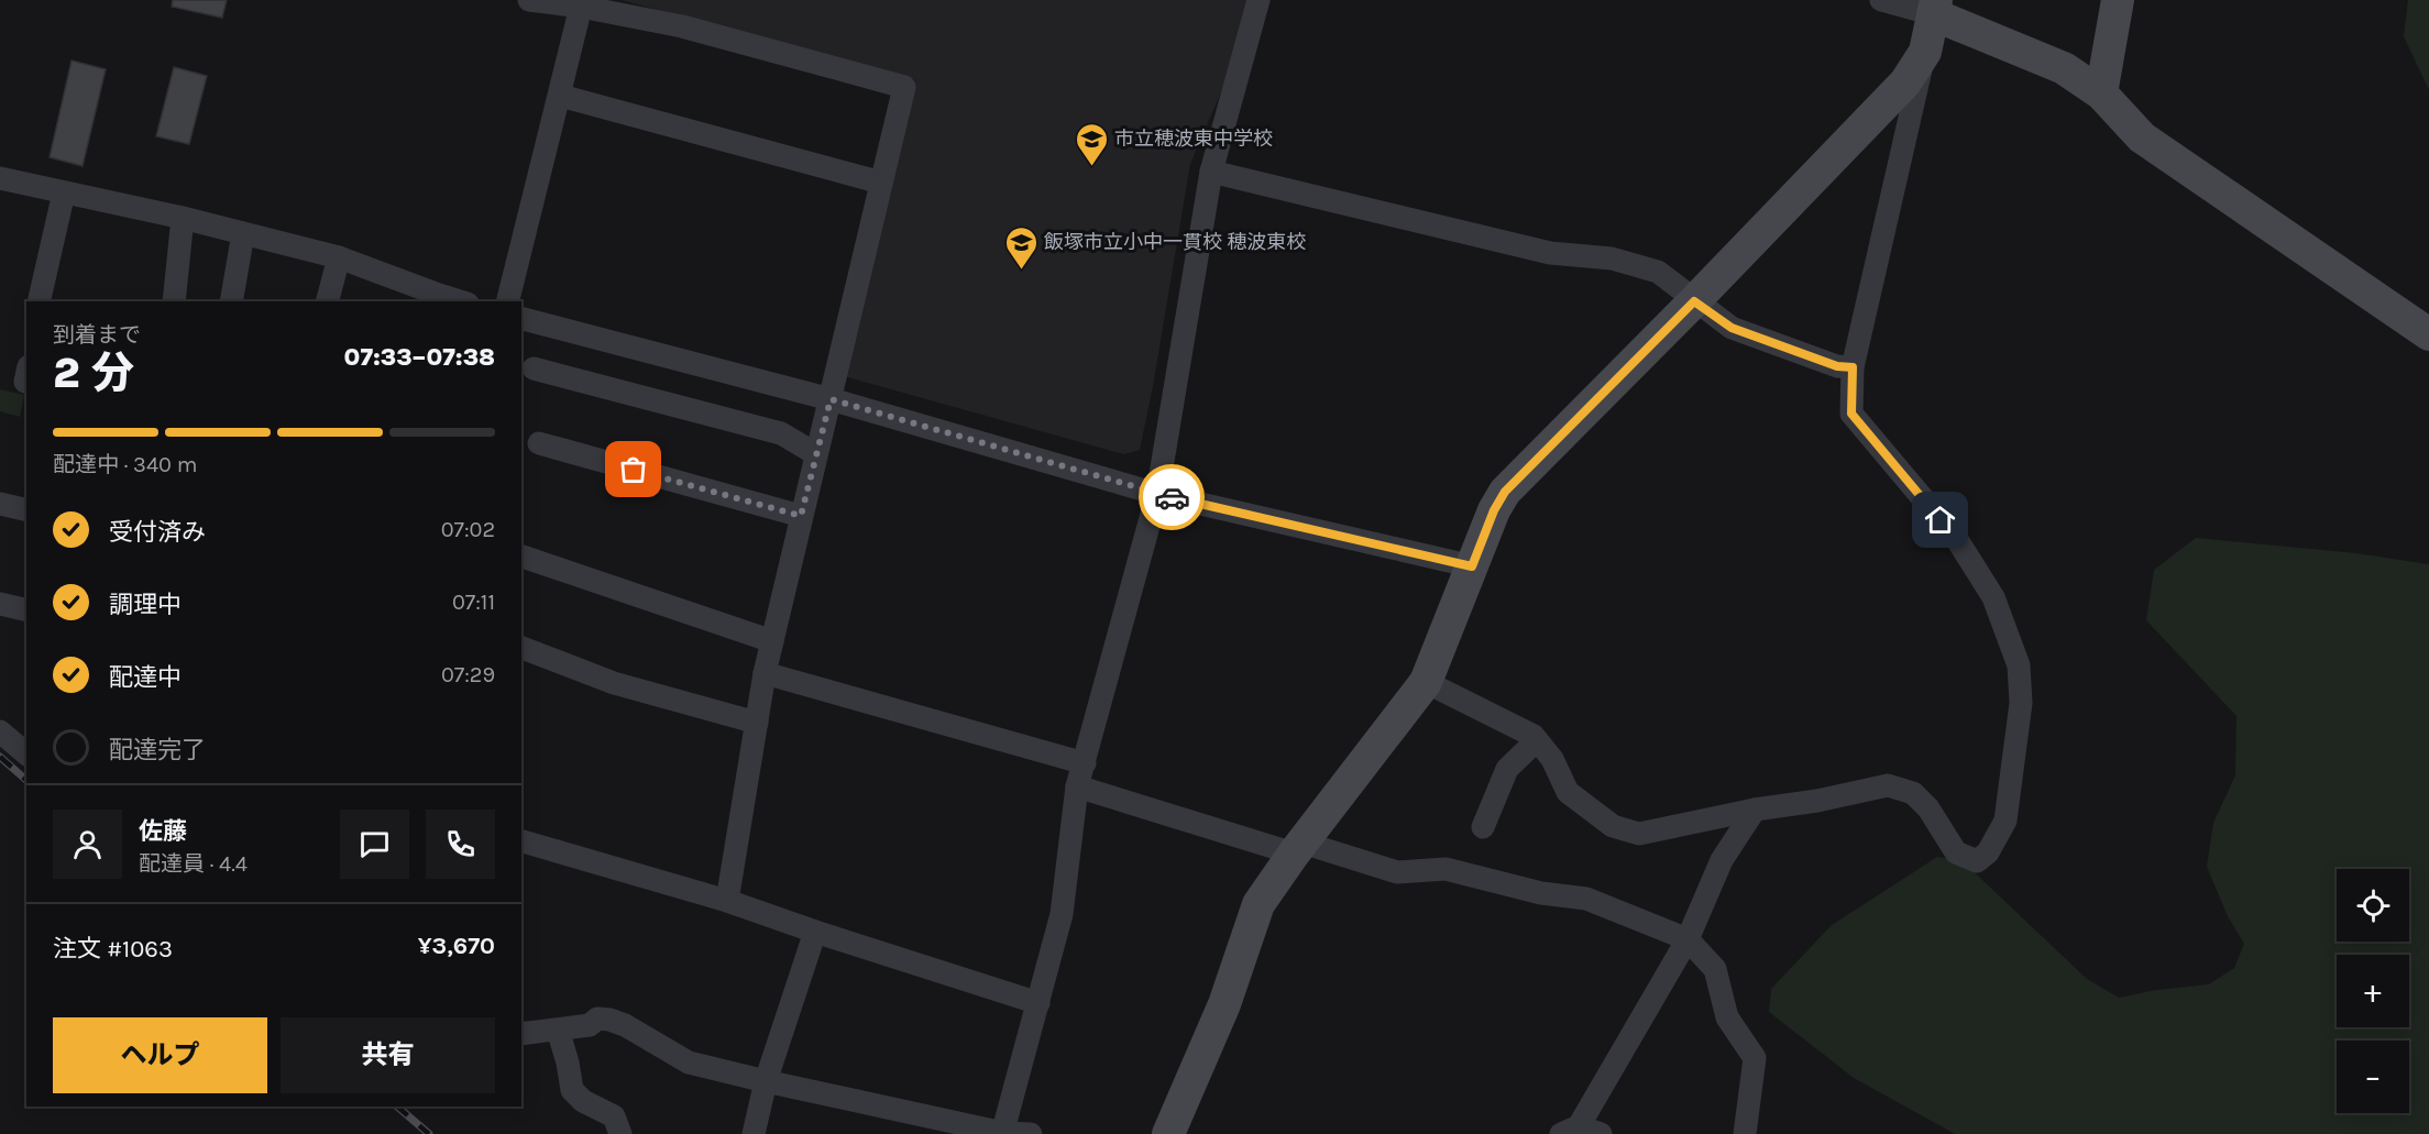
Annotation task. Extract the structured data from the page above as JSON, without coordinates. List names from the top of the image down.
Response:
{
  "places": {
    "school or university": ["市立穂波東中学校", "飯塚市立小中一貫校 穂波東校"]
  },
  "page": {
    "heading": ["2 分", "到着まで", "07:33–07:38"],
    "panel": [
      "佐藤",
      "配達員 · 4.4",
      "注文 #1063",
      "¥3,670"
    ],
    "bar": "配達中 · 340 m",
    "list": [
      ["受付済み", "07:02"],
      ["調理中", "07:11"],
      ["配達中", "07:29"],
      "配達完了"
    ],
    "map_buttons": ["+", "−"],
    "buttons": ["ヘルプ", "共有"]
  }
}
